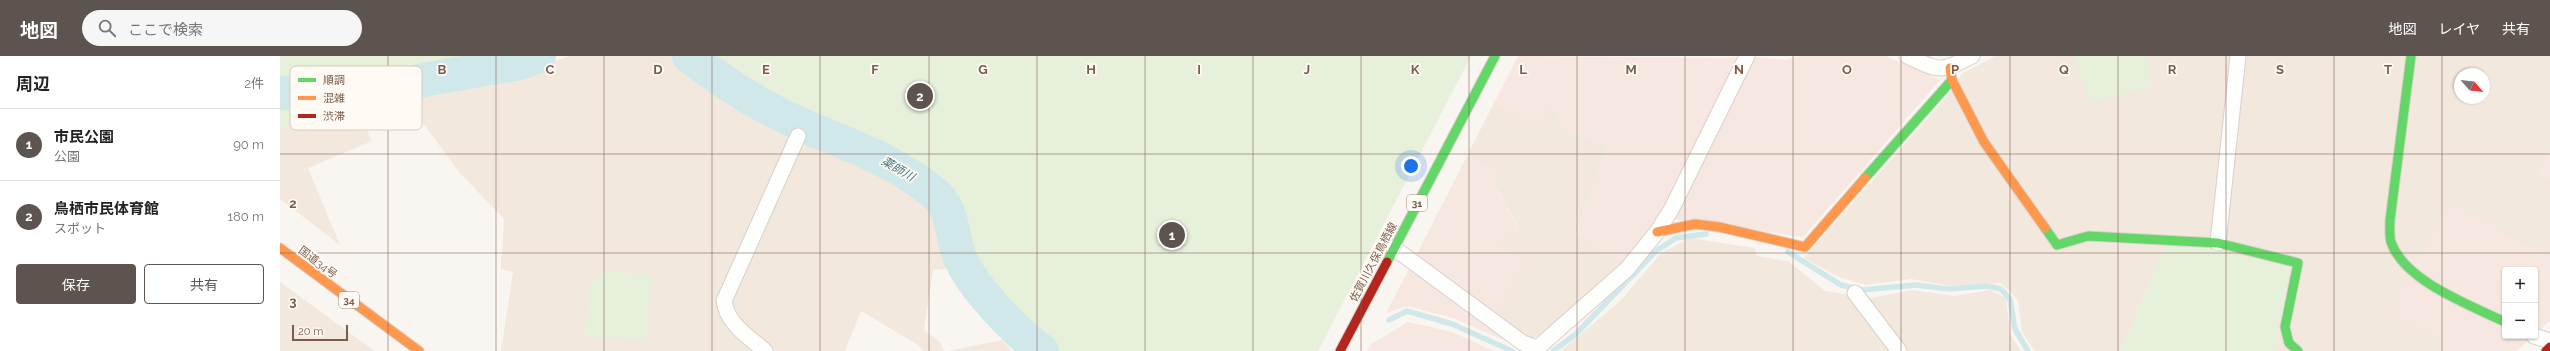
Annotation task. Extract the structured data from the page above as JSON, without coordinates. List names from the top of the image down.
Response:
{
  "streets": {
    "main road": [
      "31",
      "国道34号",
      "佐賀川久保鳥栖線",
      "34"
    ]
  },
  "water": ["薬師川"],
  "legend": ["順調", "混雑", "渋滞"],
  "scale_bar": "20 m",
  "north": "bottom right",
  "page": {
    "header": "地図",
    "search": "ここで検索",
    "nav": ["地図", "レイヤ", "共有"],
    "heading": ["周辺", "2件"],
    "pins": ["2", "1"],
    "list": [
      {
        "mark": "1",
        "name": "市民公園",
        "note": "公園",
        "value": "90 m"
      },
      {
        "mark": "2",
        "name": "鳥栖市民体育館",
        "note": "スポット",
        "value": "180 m"
      }
    ],
    "buttons": ["保存", "共有"],
    "map_buttons": ["+", "−"],
    "scale": "20 m"
  },
  "grid": {
    "columns": [
      "B",
      "C",
      "D",
      "E",
      "F",
      "G",
      "H",
      "I",
      "J",
      "K",
      "L",
      "M",
      "N",
      "O",
      "P",
      "Q",
      "R",
      "S",
      "T"
    ],
    "rows": ["2", "3"]
  }
}
